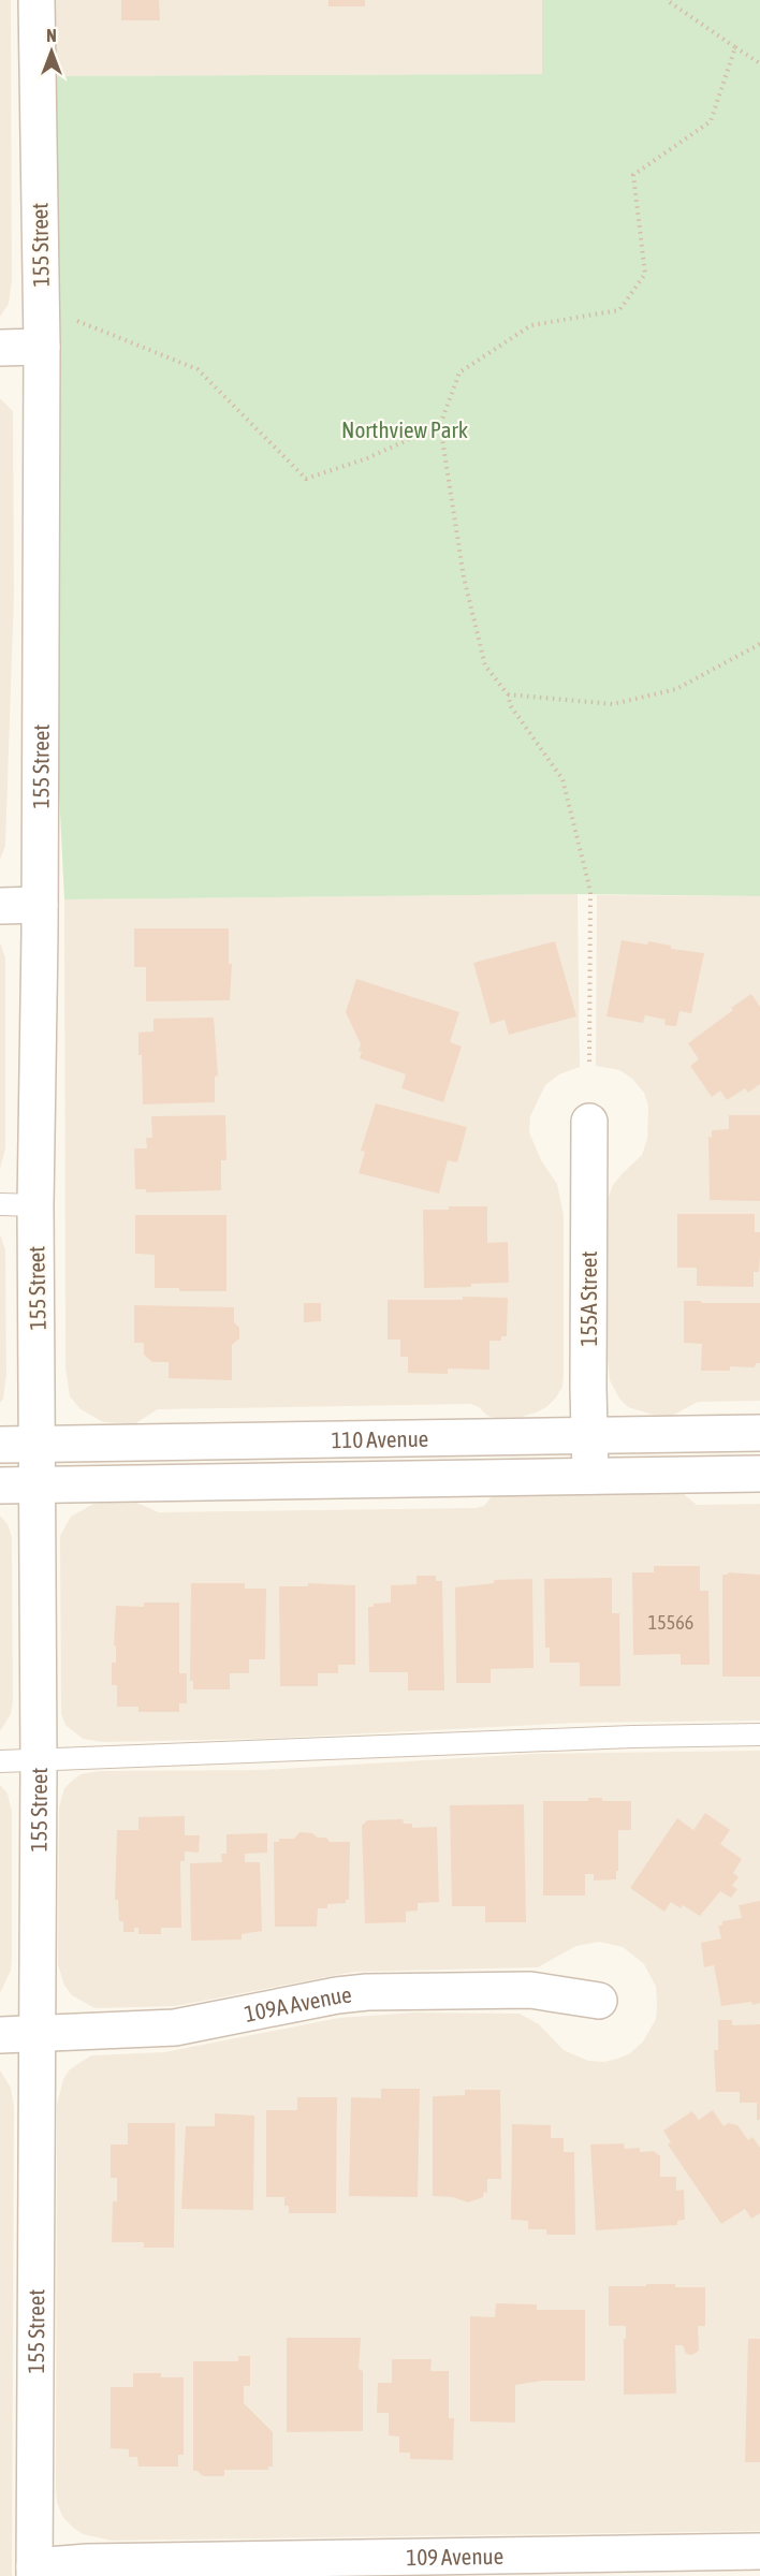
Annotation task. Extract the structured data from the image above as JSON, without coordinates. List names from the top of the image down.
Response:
{
  "streets": {
    "street": [
      "155 Street",
      "155A Street",
      "110 Avenue",
      "109A Avenue",
      "109 Avenue"
    ]
  },
  "crossings": [
    ["155 Street", "110 Avenue"],
    ["155 Street", "109A Avenue"],
    ["155 Street", "109 Avenue"],
    ["155A Street", "110 Avenue"]
  ],
  "parks": ["Northview Park"],
  "house_numbers": ["15566"],
  "north": "top"
}
